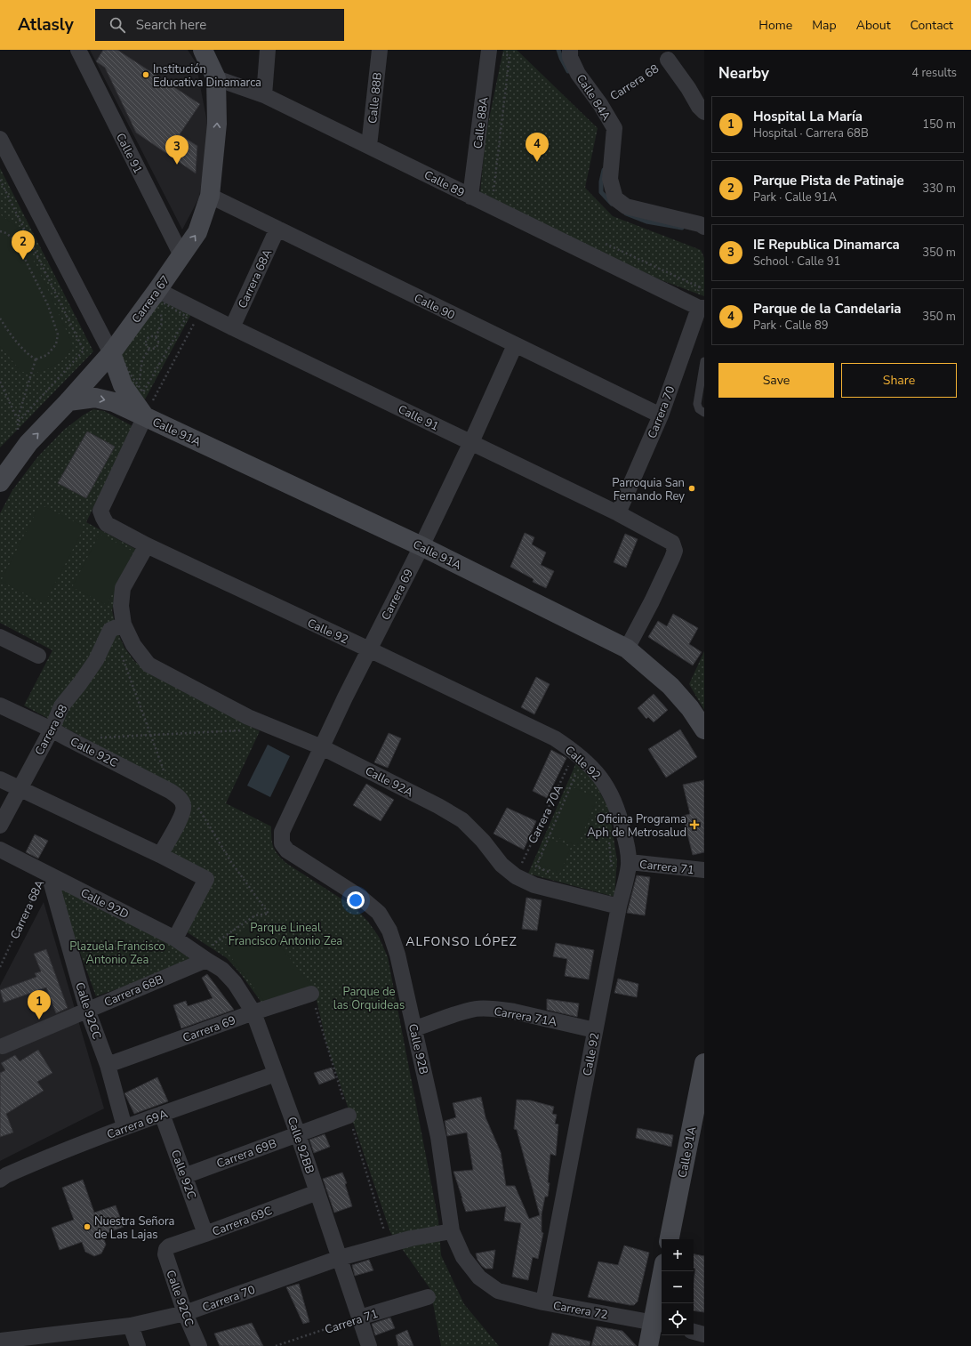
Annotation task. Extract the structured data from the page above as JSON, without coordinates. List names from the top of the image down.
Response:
{
  "streets": {
    "street": [
      "Carrera 68",
      "Calle 84A",
      "Calle 88B",
      "Calle 88A",
      "Calle 91",
      "Calle 89",
      "Carrera 68A",
      "Carrera 67",
      "Calle 90",
      "Carrera 70",
      "Calle 91A",
      "Carrera 69",
      "Calle 92",
      "Calle 92C",
      "Calle 92A",
      "Carrera 71",
      "Calle 92D",
      "Carrera 68B",
      "Calle 92CC",
      "Carrera 71A",
      "Calle 92B",
      "Carrera 69A",
      "Calle 92BB",
      "Carrera 69B",
      "Carrera 69C",
      "Carrera 72"
    ],
    "path": ["Carrera 70A"]
  },
  "crossings": [
    ["Carrera 68", "Calle 84A"],
    ["Carrera 68", "Calle 92C"],
    ["Calle 88B", "Calle 89"],
    ["Calle 88A", "Calle 89"],
    ["Calle 91", "Carrera 68A"],
    ["Calle 91", "Carrera 67"],
    ["Calle 91", "Carrera 70"],
    ["Calle 91", "Calle 91A"],
    ["Calle 91", "Carrera 69"],
    ["Calle 89", "Carrera 67"],
    ["Calle 89", "Carrera 70"],
    ["Carrera 68A", "Calle 90"],
    ["Carrera 68A", "Calle 92D"],
    ["Carrera 68A", "Calle 92CC"],
    ["Carrera 67", "Calle 90"],
    ["Carrera 67", "Calle 91A"],
    ["Calle 90", "Carrera 70"],
    ["Calle 90", "Carrera 69"],
    ["Carrera 70", "Calle 92CC"],
    ["Carrera 70", "Calle 92B"],
    ["Carrera 70", "Calle 92BB"],
    ["Calle 91A", "Carrera 69"],
    ["Calle 91A", "Calle 92"],
    ["Carrera 69", "Calle 92"],
    ["Carrera 69", "Calle 92A"],
    ["Carrera 69", "Calle 92CC"],
    ["Carrera 69", "Calle 92B"],
    ["Carrera 69", "Calle 92BB"],
    ["Calle 92", "Calle 92A"],
    ["Calle 92", "Carrera 70A"],
    ["Calle 92", "Carrera 71"],
    ["Calle 92", "Carrera 71A"],
    ["Calle 92", "Carrera 72"],
    ["Calle 92C", "Carrera 69A"],
    ["Calle 92C", "Carrera 69B"],
    ["Calle 92C", "Carrera 69C"],
    ["Calle 92A", "Carrera 70A"],
    ["Carrera 71", "Calle 92BB"],
    ["Calle 92D", "Carrera 68B"],
    ["Calle 92D", "Calle 92CC"],
    ["Calle 92D", "Calle 92BB"],
    ["Carrera 68B", "Calle 92CC"],
    ["Carrera 68B", "Calle 92BB"],
    ["Calle 92CC", "Carrera 69A"],
    ["Calle 92CC", "Carrera 69C"],
    ["Carrera 71A", "Calle 92B"],
    ["Calle 92B", "Carrera 72"],
    ["Carrera 69A", "Calle 92BB"],
    ["Calle 92BB", "Carrera 69B"],
    ["Calle 92BB", "Carrera 69C"]
  ],
  "one_way": ["Carrera 67"],
  "districts": ["ALFONSO LÓPEZ"],
  "parks": ["Parque Lineal Francisco Antonio Zea", "Plazuela Francisco Antonio Zea", "Parque de las Orquideas"],
  "places": {
    "other": ["Institución Educativa Dinamarca", "Parroquia San Fernando Rey", "Nuestra Señora de Las Lajas"],
    "health": ["Oficina Programa Aph de Metrosalud"]
  },
  "page": {
    "header": "Atlasly",
    "search": "Search here",
    "nav": [
      "Home",
      "Map",
      "About",
      "Contact"
    ],
    "heading": ["Nearby", "4 results"],
    "list": [
      {
        "mark": "1",
        "name": "Hospital La María",
        "note": "Hospital · Carrera 68B",
        "value": "150 m"
      },
      {
        "mark": "2",
        "name": "Parque Pista de Patinaje",
        "note": "Park · Calle 91A",
        "value": "330 m"
      },
      {
        "mark": "3",
        "name": "IE Republica Dinamarca",
        "note": "School · Calle 91",
        "value": "350 m"
      },
      {
        "mark": "4",
        "name": "Parque de la Candelaria",
        "note": "Park · Calle 89",
        "value": "350 m"
      }
    ],
    "pins": [
      "4",
      "3",
      "2",
      "1"
    ],
    "buttons": ["Save", "Share"],
    "map_buttons": ["+", "−"]
  }
}
